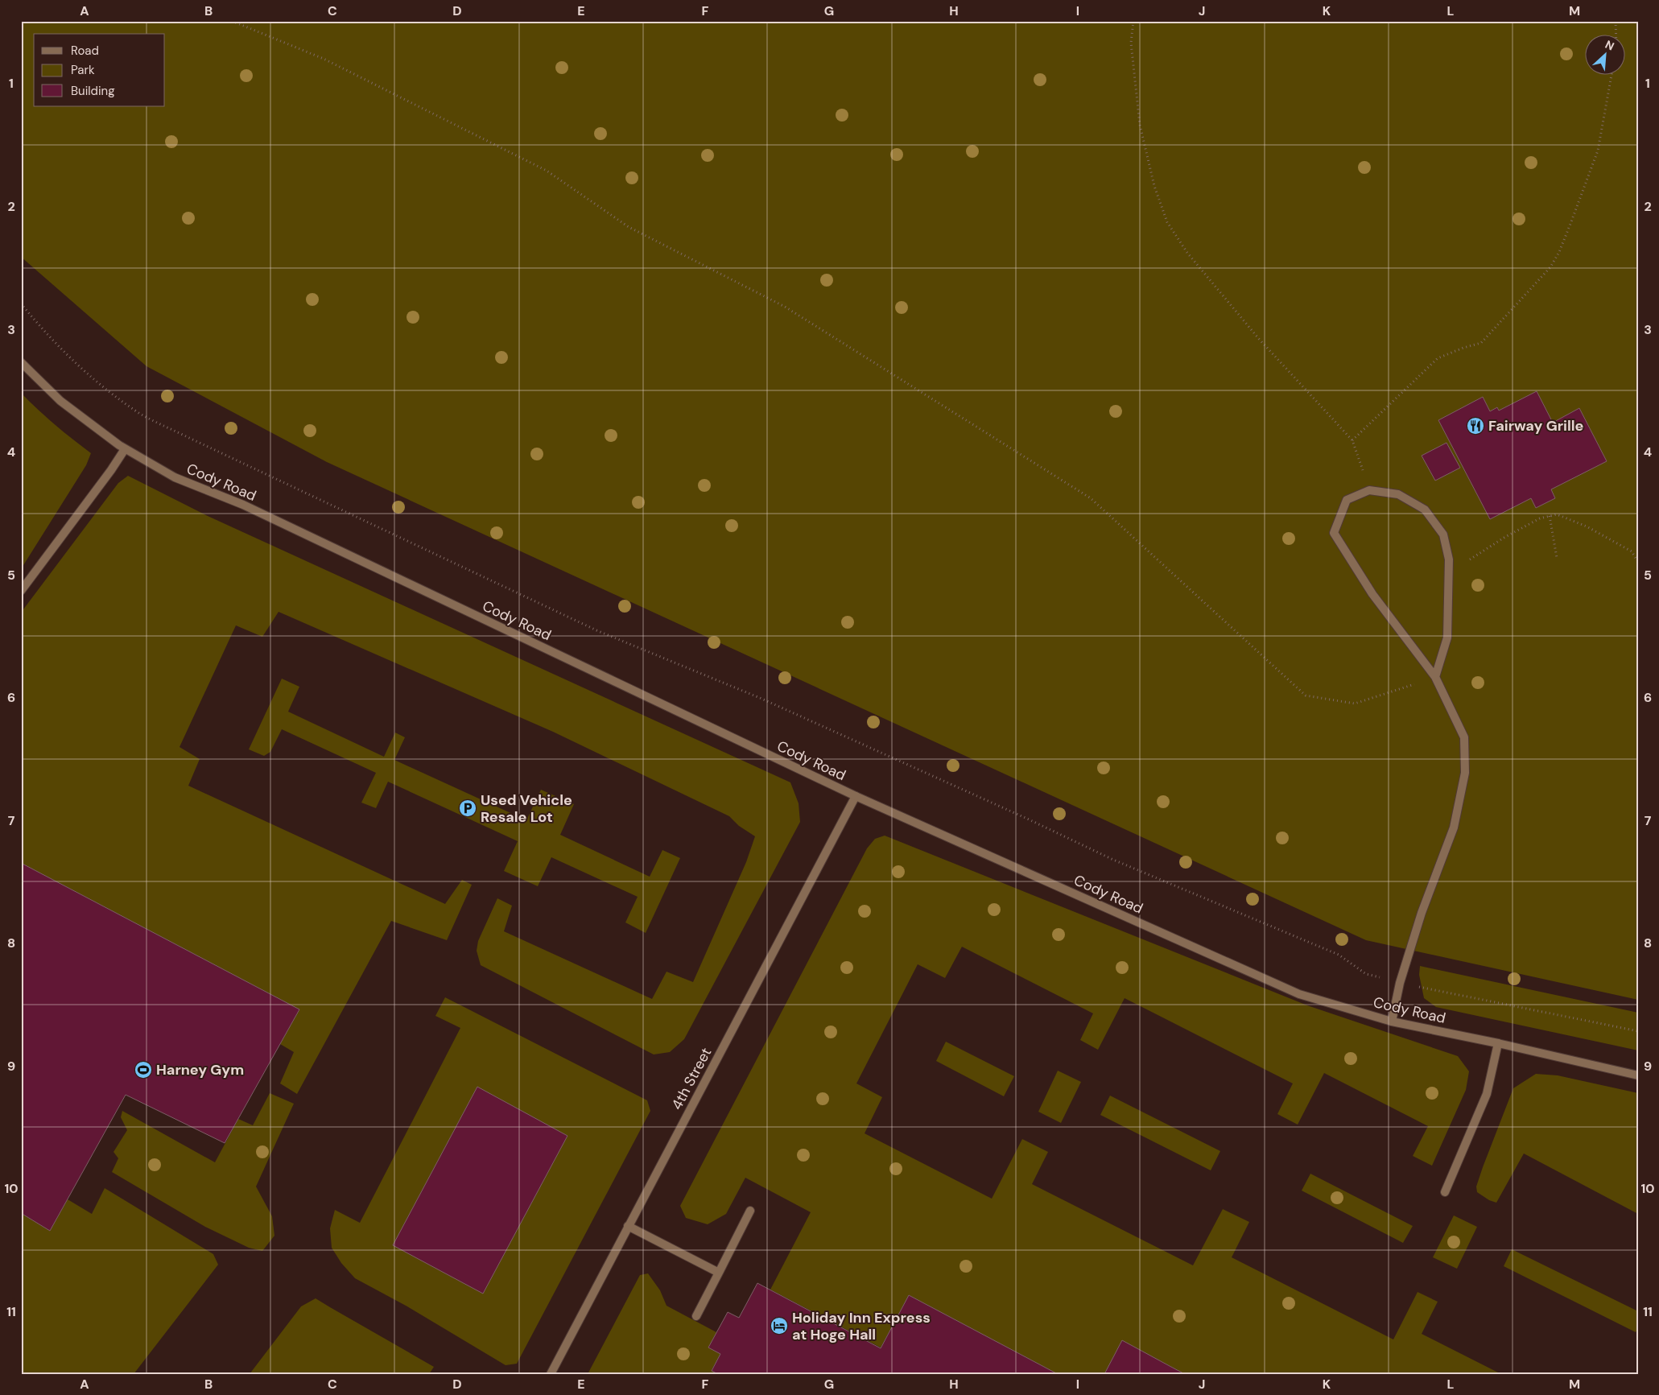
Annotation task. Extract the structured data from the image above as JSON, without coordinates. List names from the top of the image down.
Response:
{
  "streets": {
    "street": ["Cody Road", "4th Street"]
  },
  "crossings": [
    ["Cody Road", "4th Street"]
  ],
  "places": {
    "restaurant": ["Fairway Grille"],
    "parking": ["Used Vehicle Resale Lot"],
    "sports": ["Harney Gym"],
    "hotel": ["Holiday Inn Express at Hoge Hall"]
  },
  "legend": ["Road", "Park", "Building"],
  "north": "top right",
  "grid": {
    "columns": [
      "A",
      "B",
      "C",
      "D",
      "E",
      "F",
      "G",
      "H",
      "I",
      "J",
      "K",
      "L",
      "M"
    ],
    "rows": [
      "1",
      "2",
      "3",
      "4",
      "5",
      "6",
      "7",
      "8",
      "9",
      "10",
      "11"
    ]
  }
}
